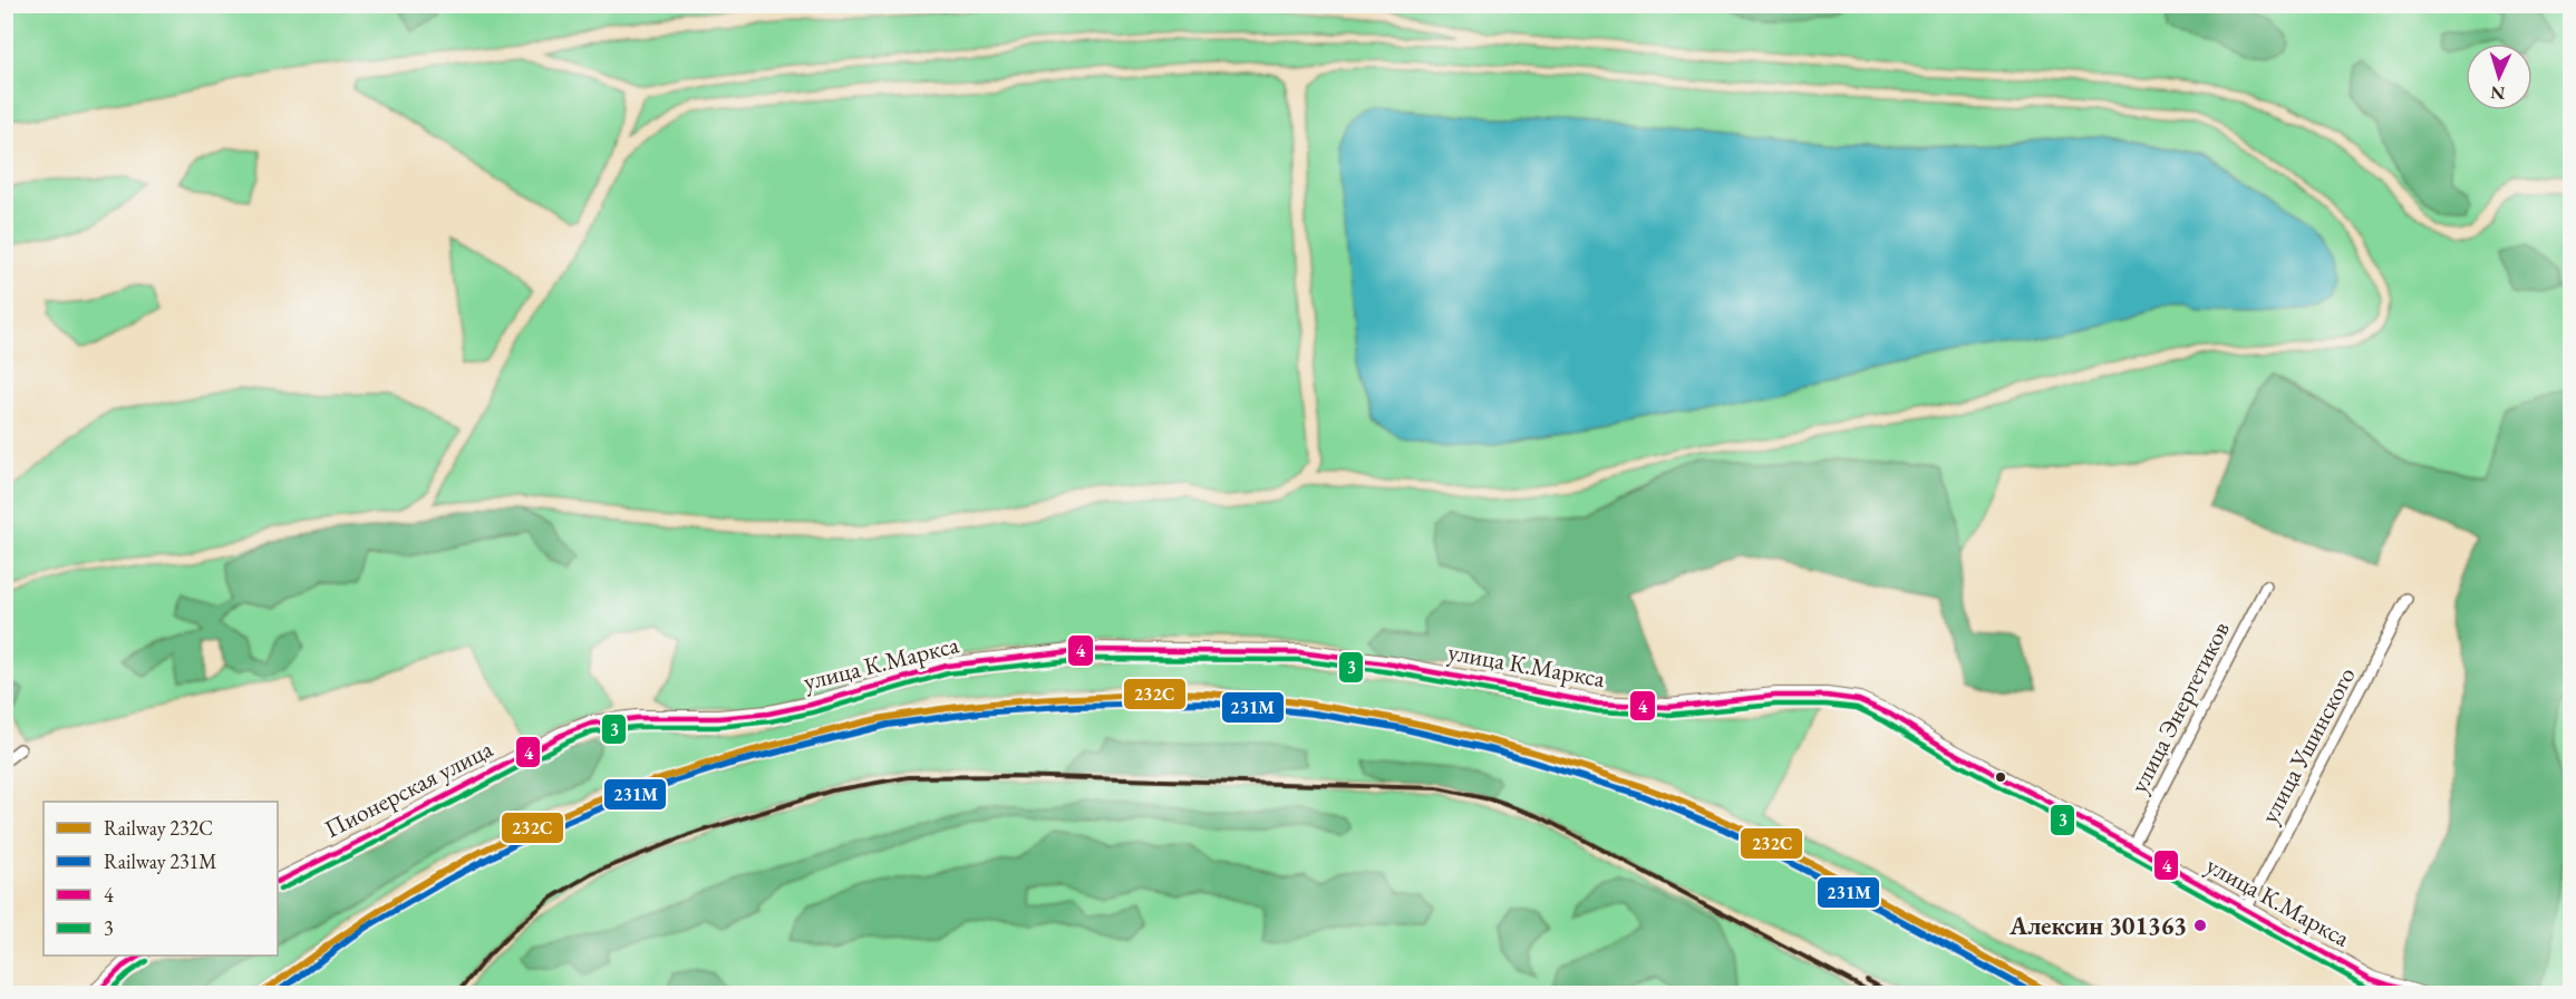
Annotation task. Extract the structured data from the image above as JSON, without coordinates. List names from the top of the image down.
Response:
{
  "streets": {
    "main road": ["улица К.Маркса", "Пионерская улица"],
    "street": ["улица Энергетиков", "улица Ушинского"]
  },
  "crossings": [
    ["улица К.Маркса", "улица Энергетиков"],
    ["улица К.Маркса", "улица Ушинского"],
    ["улица К.Маркса", "Пионерская улица"]
  ],
  "places": ["Алексин 301363"],
  "lines": [
    "transit line 4",
    "transit line 3",
    "rail line 232C",
    "rail line 231М"
  ],
  "legend": [
    "Railway 232C",
    "Railway 231М",
    "4",
    "3"
  ],
  "north": "bottom"
}
